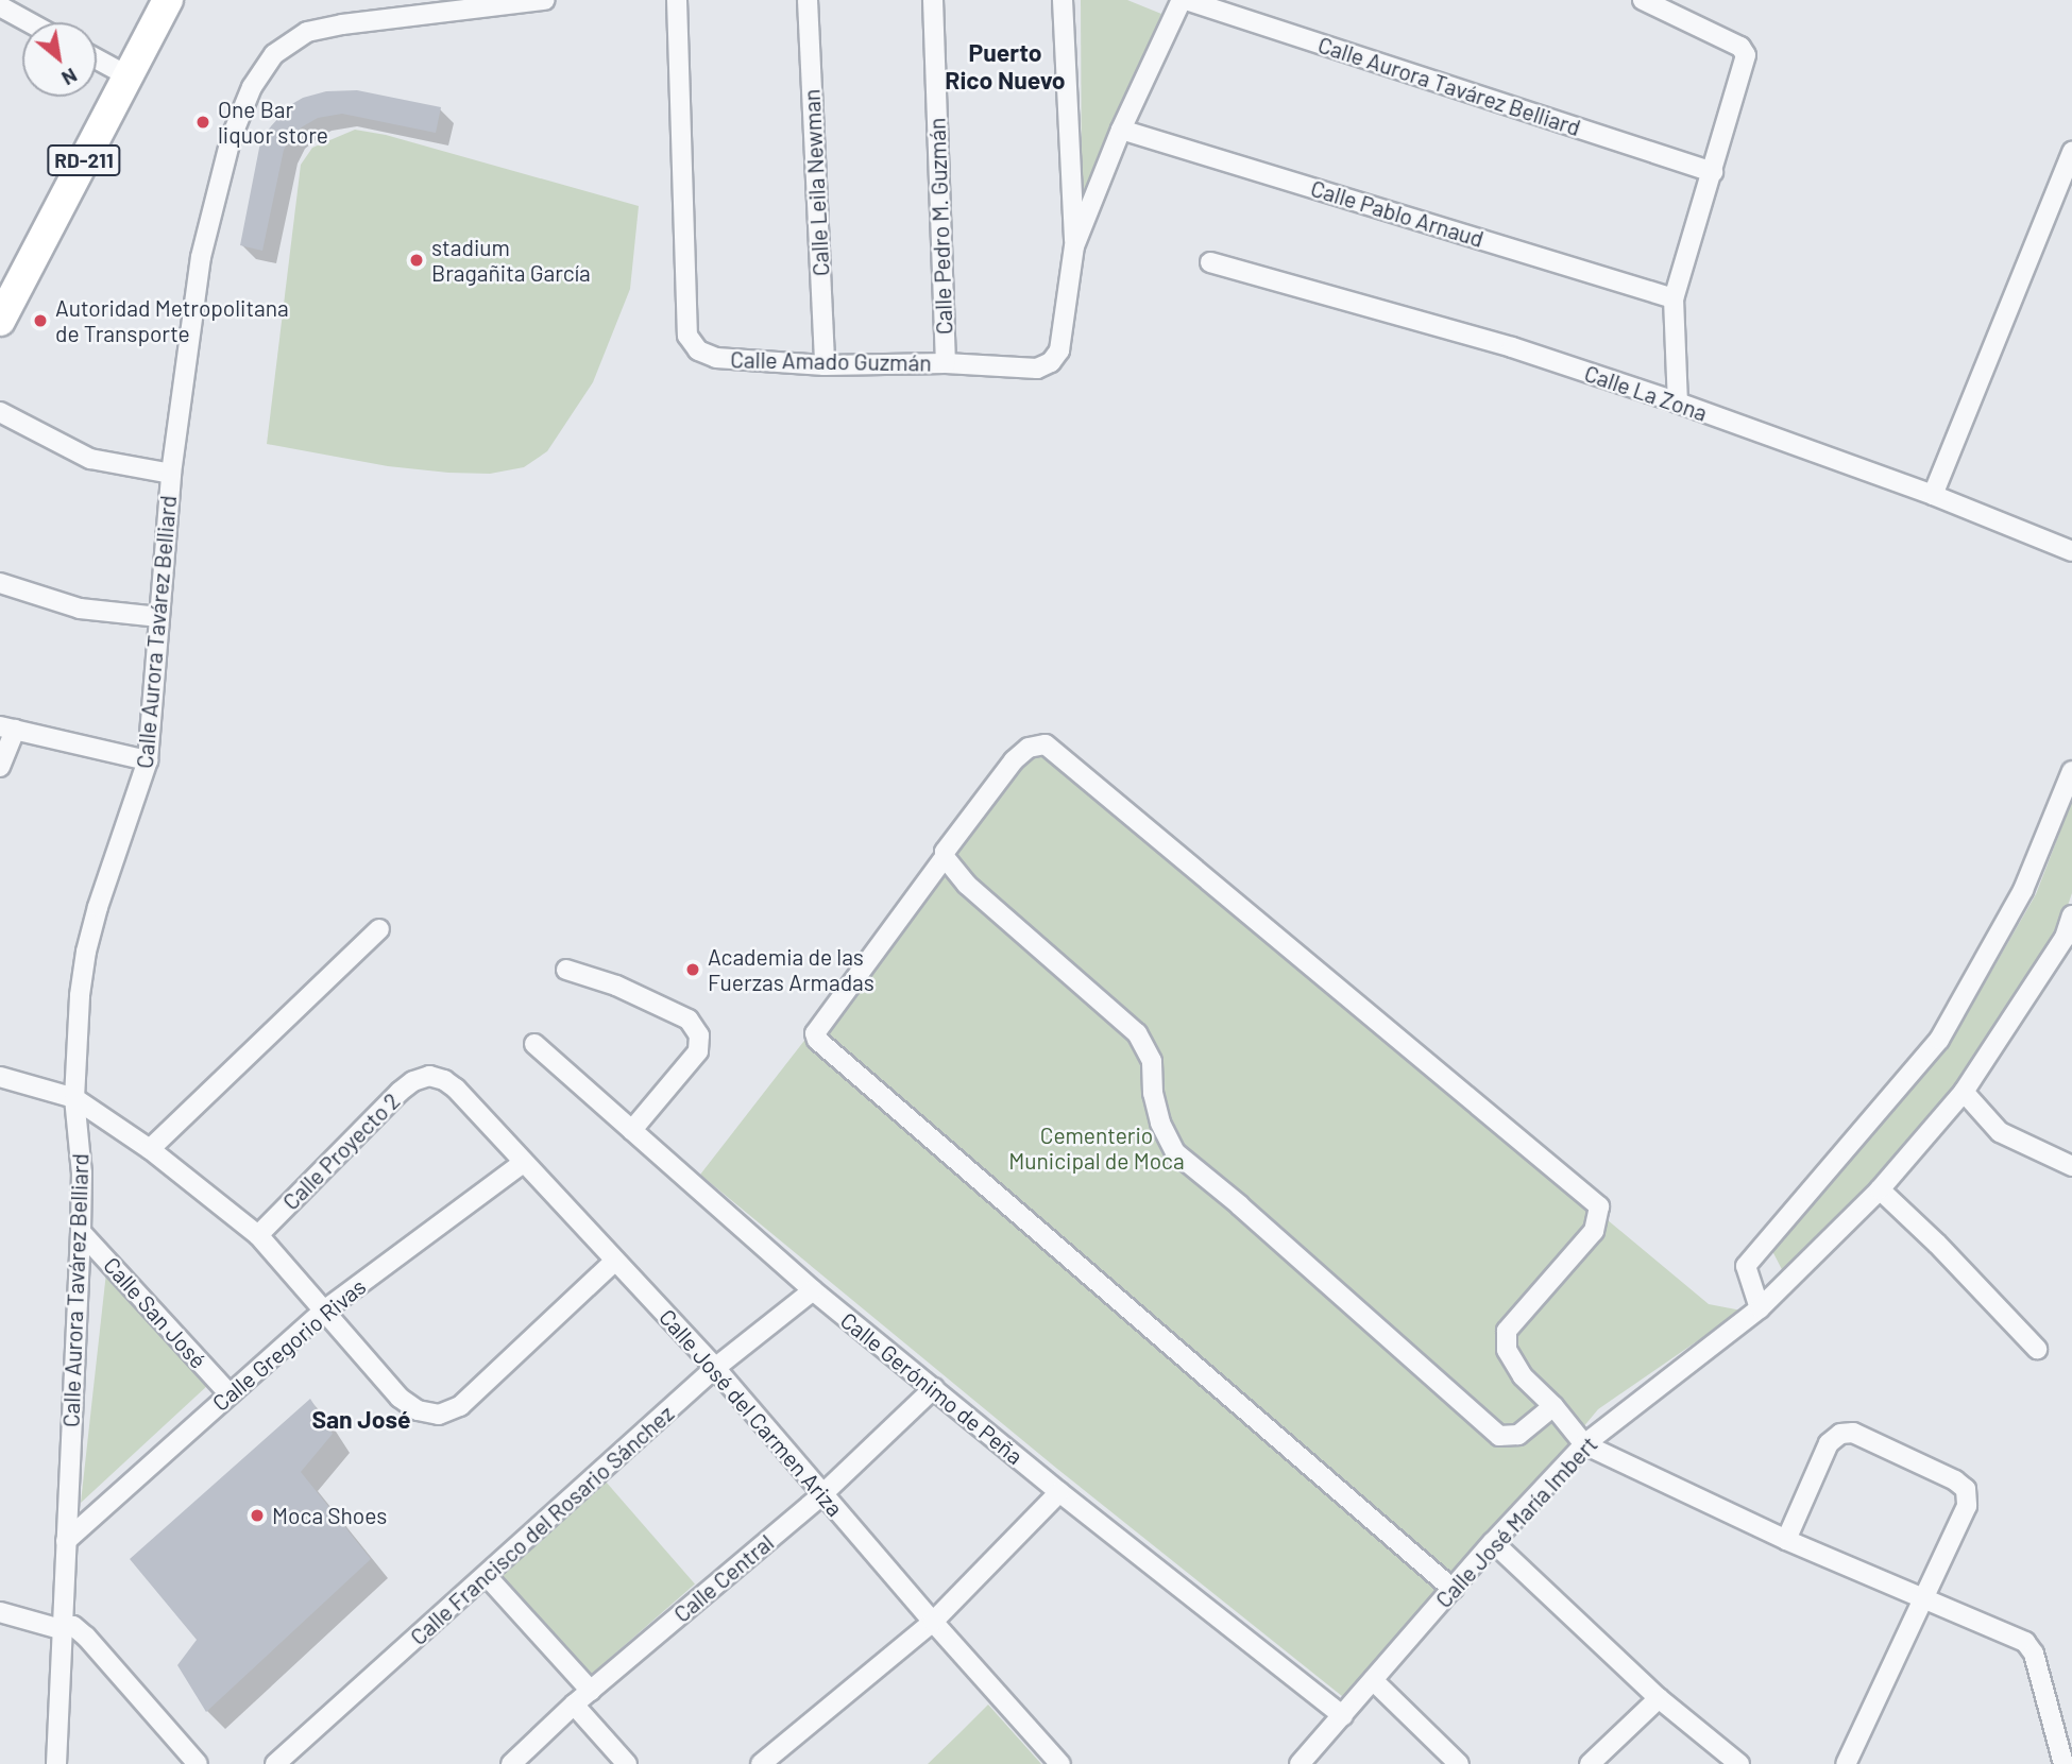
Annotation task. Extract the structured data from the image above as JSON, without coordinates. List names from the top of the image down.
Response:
{
  "streets": {
    "main road": ["RD-211"],
    "street": [
      "Calle Aurora Tavárez Belliard",
      "Calle Leila Newman",
      "Calle Pablo Arnaud",
      "Calle Pedro M. Guzmán",
      "Calle Amado Guzmán",
      "Calle La Zona",
      "Calle Proyecto 2",
      "Calle San José",
      "Calle Gregorio Rivas",
      "Calle Gerónimo de Peña",
      "Calle José del Carmen Ariza",
      "Calle José María Imbert",
      "Calle Francisco del Rosario Sánchez",
      "Calle Central"
    ]
  },
  "crossings": [
    ["Calle Aurora Tavárez Belliard", "Calle San José"],
    ["Calle Aurora Tavárez Belliard", "Calle Gregorio Rivas"],
    ["Calle Leila Newman", "Calle Amado Guzmán"],
    ["Calle Pedro M. Guzmán", "Calle Amado Guzmán"],
    ["Calle Proyecto 2", "Calle José del Carmen Ariza"],
    ["Calle San José", "Calle Gregorio Rivas"],
    ["Calle Gregorio Rivas", "Calle José del Carmen Ariza"],
    ["Calle Gerónimo de Peña", "Calle José María Imbert"],
    ["Calle Gerónimo de Peña", "Calle Francisco del Rosario Sánchez"],
    ["Calle Gerónimo de Peña", "Calle Central"],
    ["Calle José del Carmen Ariza", "Calle Francisco del Rosario Sánchez"],
    ["Calle José del Carmen Ariza", "Calle Central"]
  ],
  "districts": ["Puerto Rico Nuevo", "San José"],
  "parks": ["Cementerio Municipal de Moca"],
  "places": [
    "One Bar liquor store",
    "stadium Bragañita García",
    "Autoridad Metropolitana de Transporte",
    "Academia de las Fuerzas Armadas",
    "Moca Shoes"
  ],
  "north": "bottom right"
}
